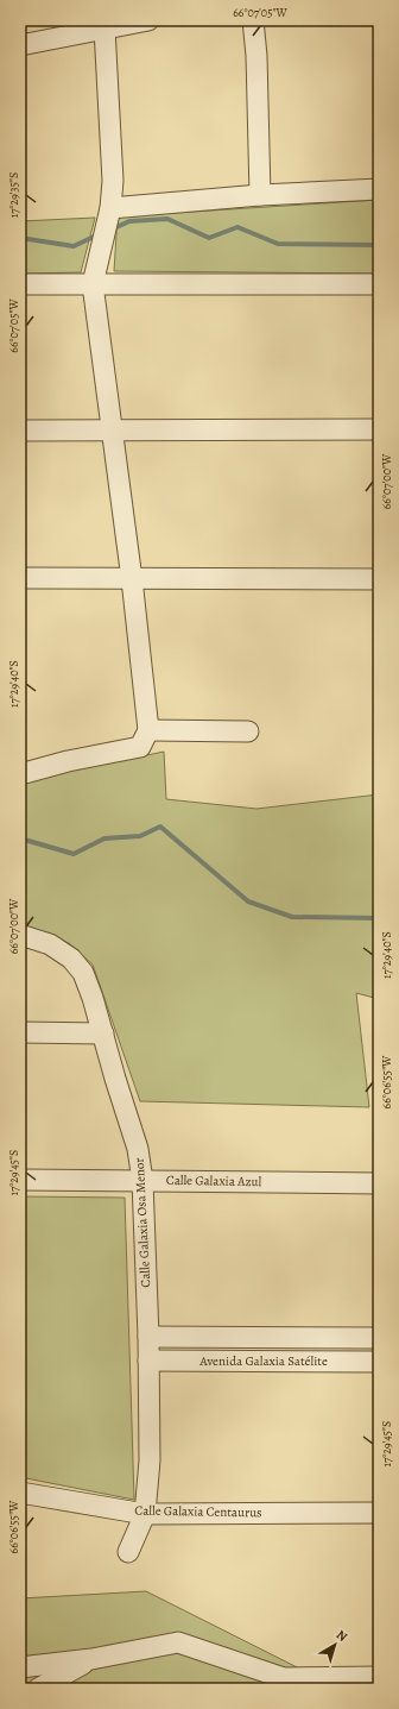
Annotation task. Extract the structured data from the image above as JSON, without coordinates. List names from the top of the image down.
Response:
{
  "streets": {
    "street": [
      "Calle Galaxia Azul",
      "Calle Galaxia Osa Menor",
      "Avenida Galaxia Satélite",
      "Calle Galaxia Centaurus"
    ]
  },
  "crossings": [
    ["Calle Galaxia Azul", "Calle Galaxia Osa Menor"],
    ["Calle Galaxia Osa Menor", "Avenida Galaxia Satélite"],
    ["Calle Galaxia Osa Menor", "Calle Galaxia Centaurus"]
  ],
  "north": "top right",
  "coordinates": [
    "66°07'05\"W",
    "17°29'35\"S",
    "66°07'00\"W",
    "17°29'40\"S",
    "66°06'55\"W",
    "17°29'45\"S"
  ]
}
